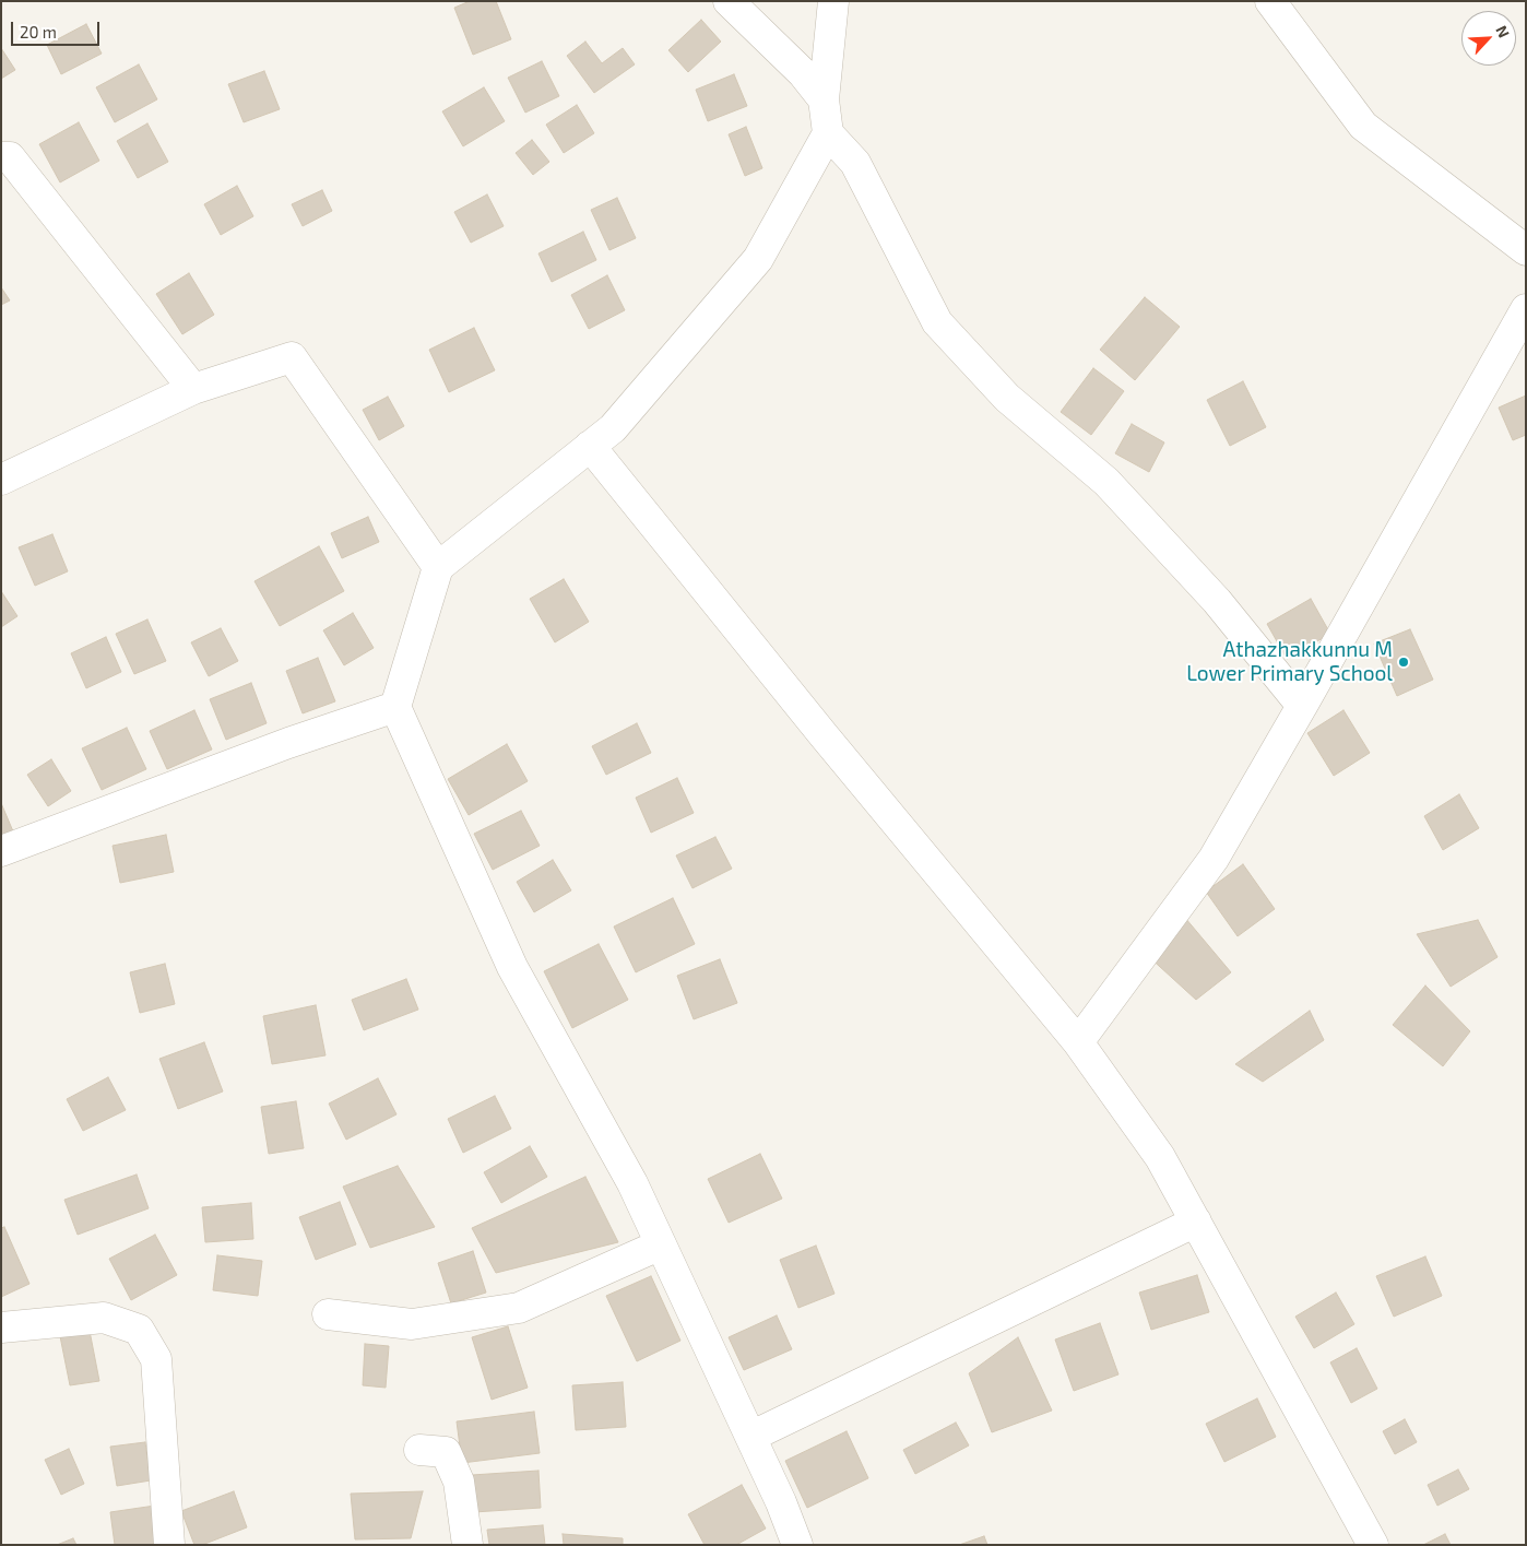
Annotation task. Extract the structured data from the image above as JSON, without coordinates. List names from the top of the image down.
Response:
{
  "places": ["Athazhakkunnu M Lower Primary School"],
  "scale_bar": "20 m",
  "north": "top right"
}
